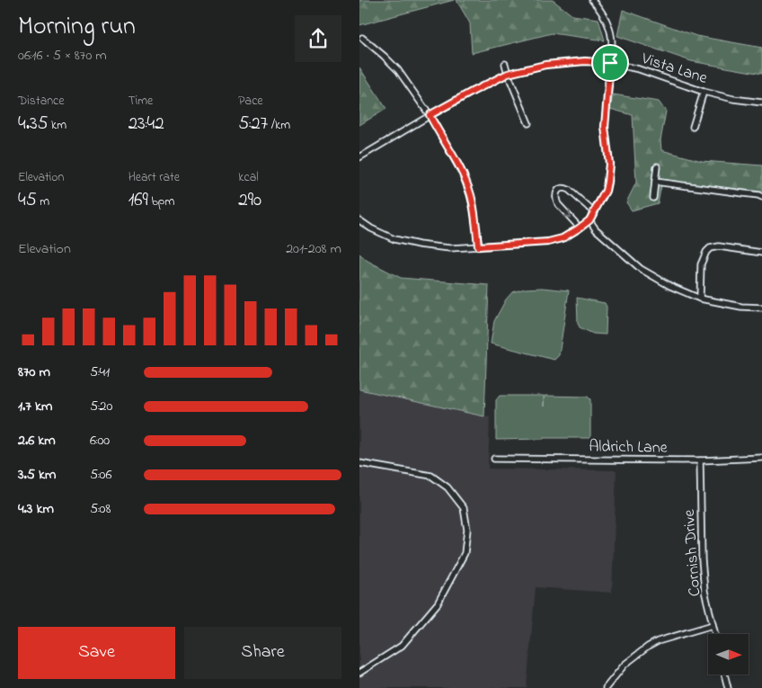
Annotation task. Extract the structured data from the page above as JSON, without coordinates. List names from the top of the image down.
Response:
{
  "streets": {
    "street": ["Vista Lane", "Aldrich Lane", "Cornish Drive"]
  },
  "crossings": [
    ["Aldrich Lane", "Cornish Drive"]
  ],
  "north": "right",
  "page": {
    "heading": ["Morning run", "06:16 · 5 × 870 m"],
    "stats": [
      ["Distance", "4.35 km"],
      ["Time", "23:42"],
      ["Pace", "5:27 /km"],
      ["Elevation", "45 m"],
      ["Heart rate", "169 bpm"],
      ["kcal", "290"]
    ],
    "chart": ["Elevation", "201–208 m"],
    "list": [
      {
        "name": "870 m",
        "note": "5:41"
      },
      {
        "name": "1.7 km",
        "note": "5:20"
      },
      {
        "name": "2.6 km",
        "note": "6:00"
      },
      {
        "name": "3.5 km",
        "note": "5:06"
      },
      {
        "name": "4.3 km",
        "note": "5:08"
      }
    ],
    "buttons": ["Save", "Share"]
  }
}
